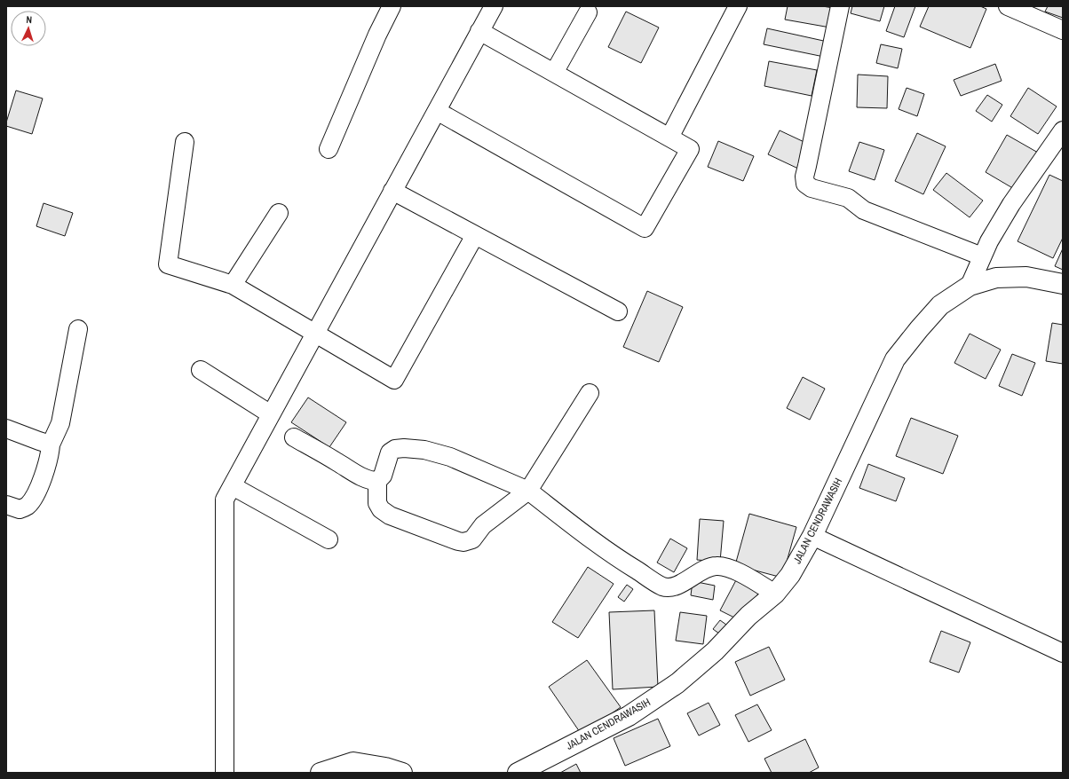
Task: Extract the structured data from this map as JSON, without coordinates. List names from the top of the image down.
{
  "streets": {
    "street": ["JALAN CENDRAWASIH"]
  },
  "north": "top"
}
